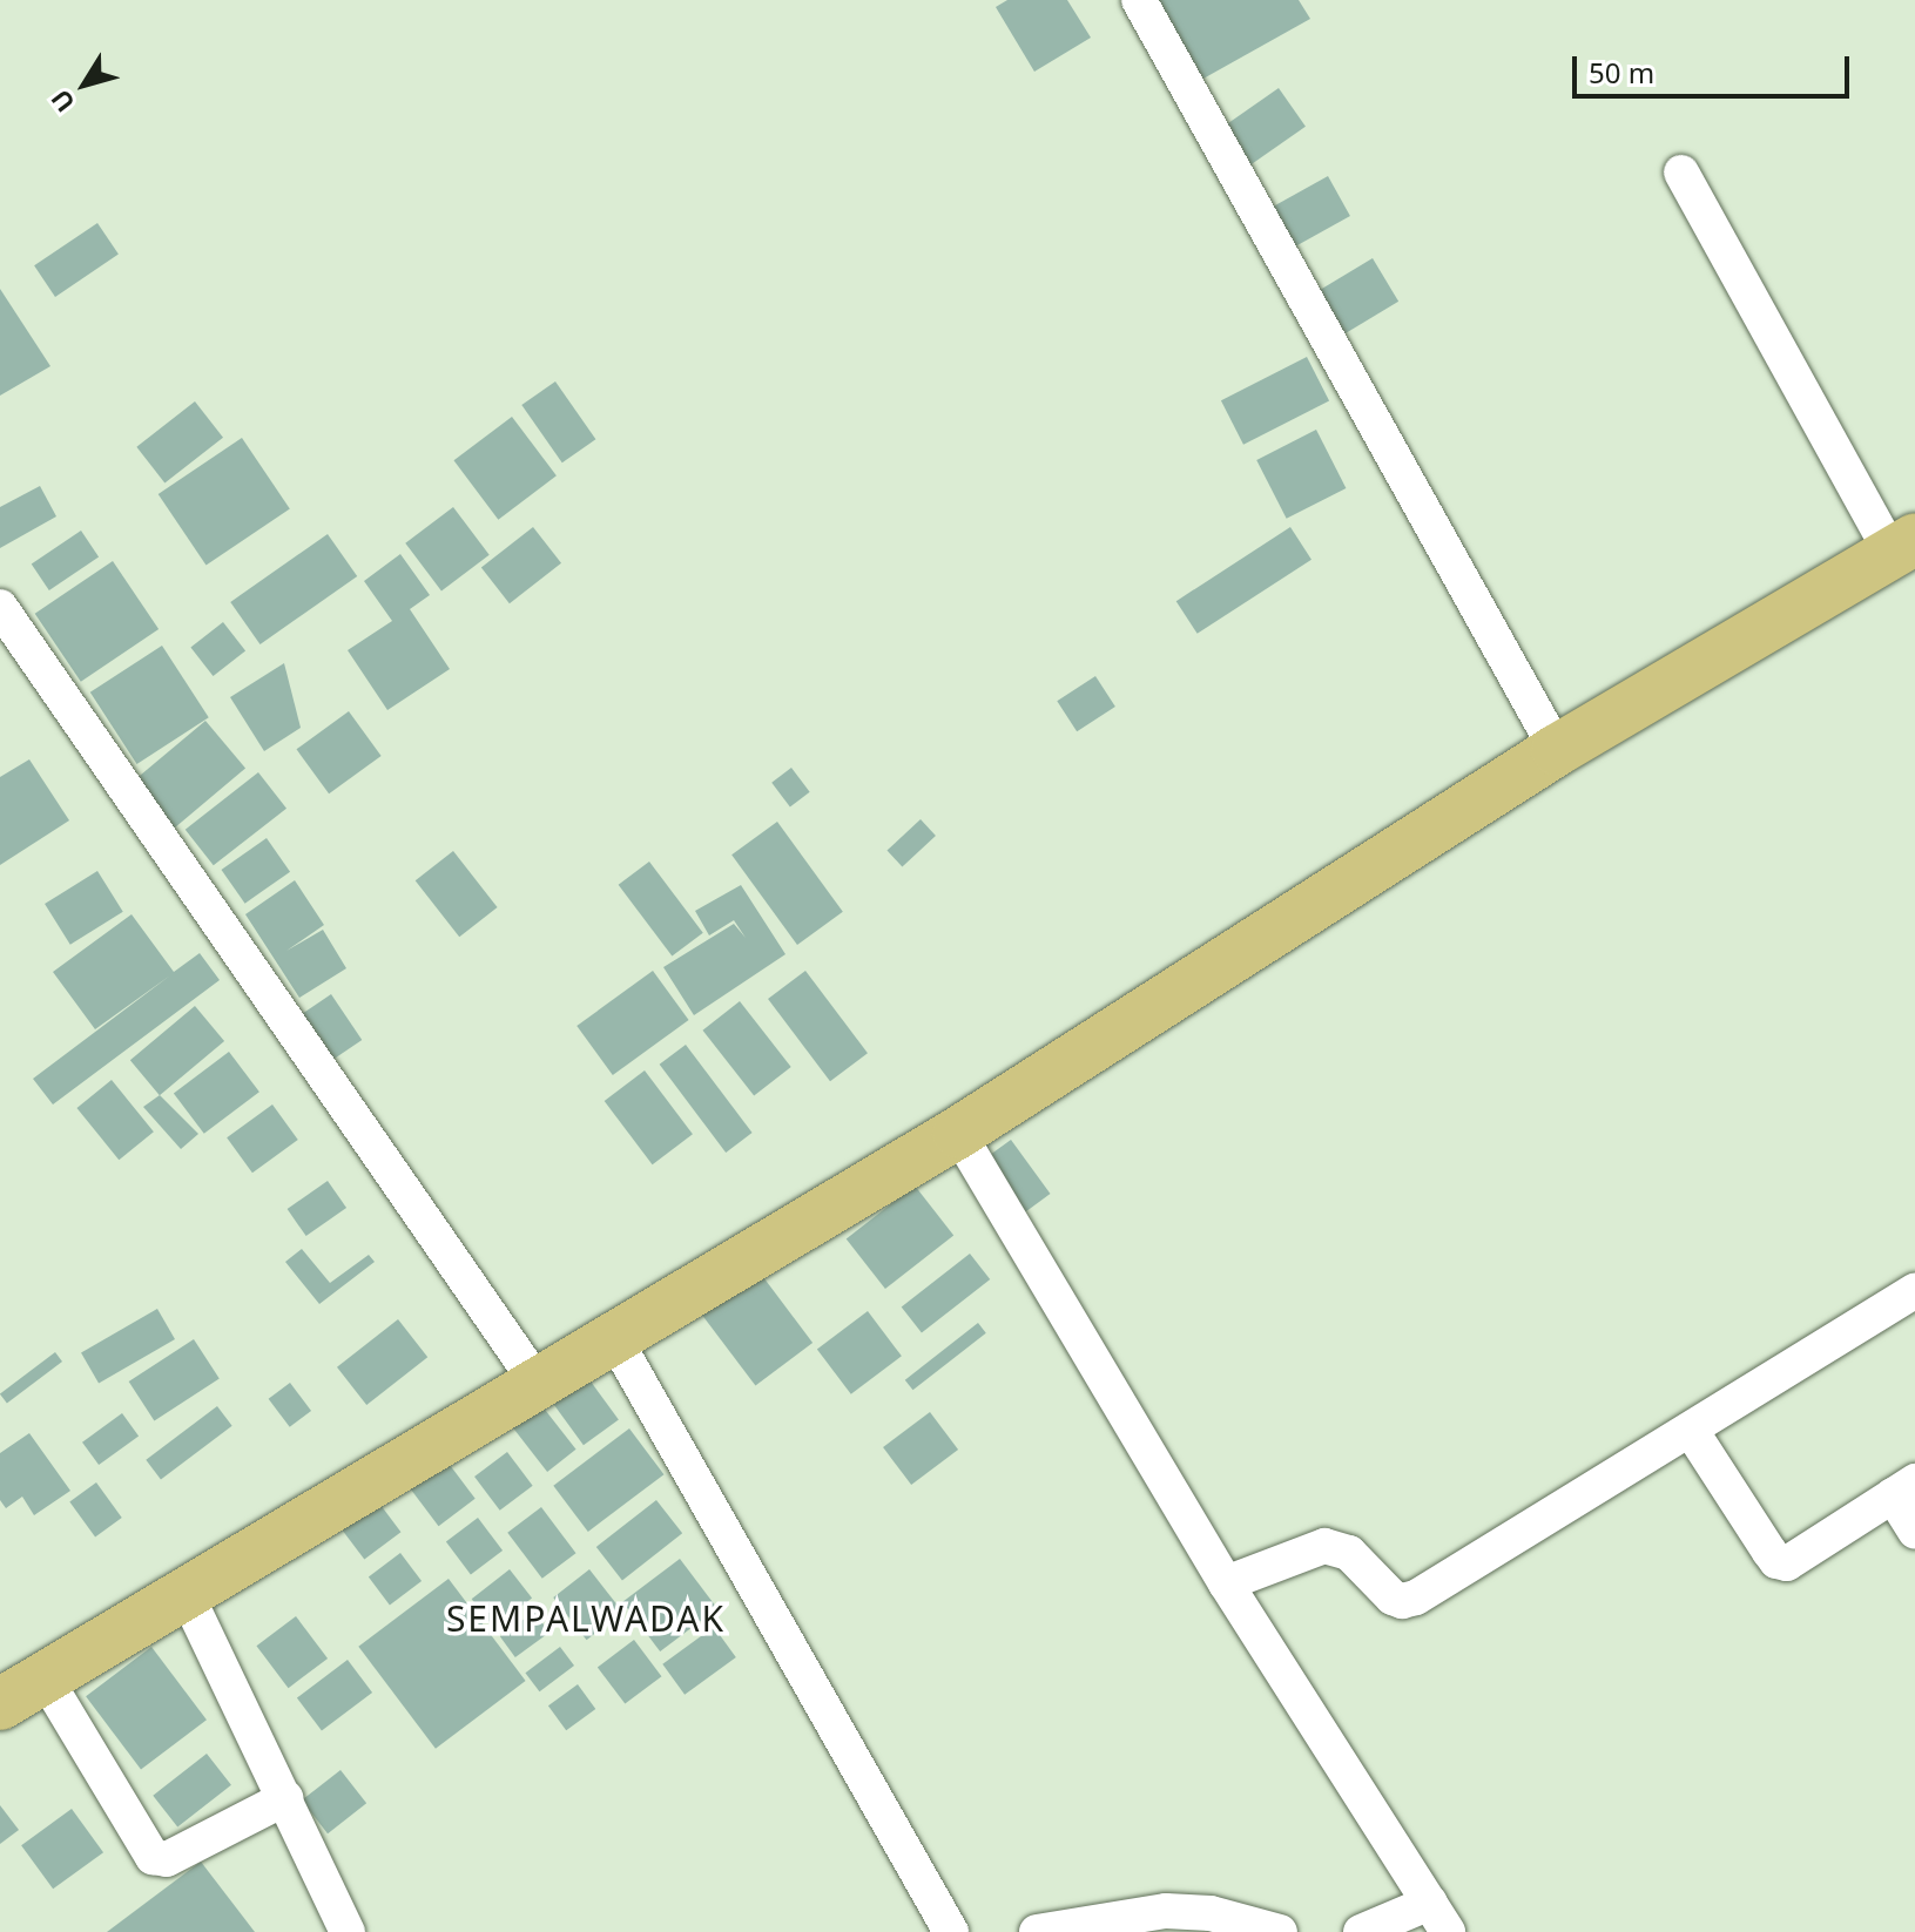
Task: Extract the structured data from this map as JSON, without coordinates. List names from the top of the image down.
{
  "districts": ["SEMPALWADAK"],
  "scale_bar": "50 m",
  "north": "bottom left"
}
